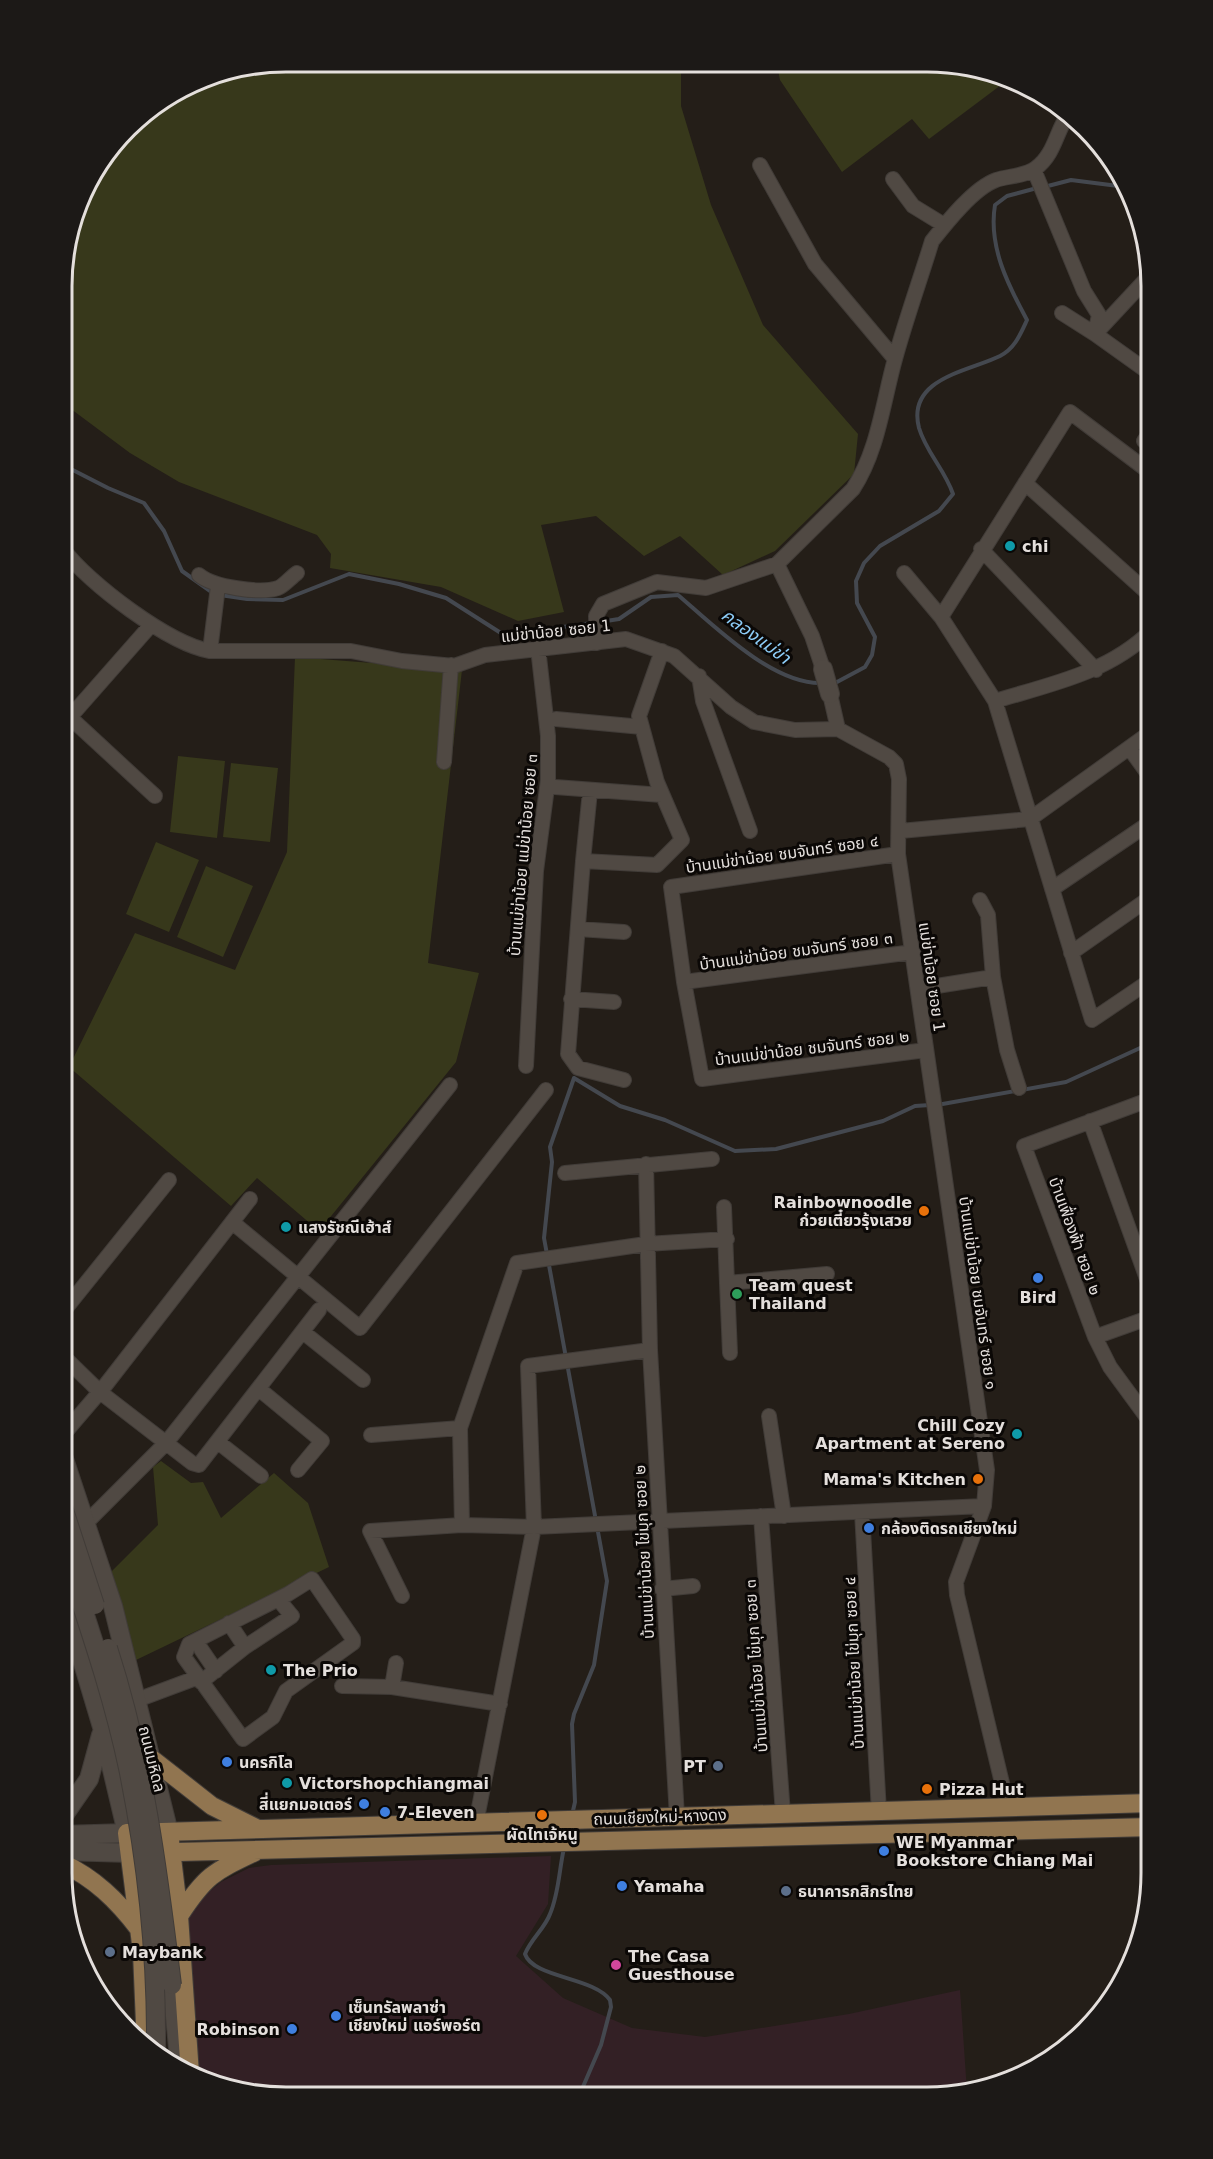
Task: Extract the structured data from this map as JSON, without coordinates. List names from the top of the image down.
{
  "streets": {
    "main road": ["ถนนมหิดล", "ถนนเชียงใหม่-หางดง"],
    "street": [
      "แม่ข่าน้อย ซอย 1",
      "บ้านแม่ข่าน้อย ชมจันทร์ ซอย ๔",
      "บ้านแม่ข่าน้อย แม่ข่าน้อย ซอย ๓",
      "บ้านแม่ข่าน้อย ชมจันทร์ ซอย ๓",
      "บ้านแม่ข่าน้อย ชมจันทร์ ซอย ๒",
      "บ้านเฟื่องฟ้า ซอย ๒",
      "บ้านแม่ข่าน้อย ชมจันทร์ ซอย ๑",
      "บ้านแม่ข่าน้อย ไข่มุก ซอย ๒",
      "บ้านแม่ข่าน้อย ไข่มุก ซอย ๔",
      "บ้านแม่ข่าน้อย ไข่มุก ซอย ๓"
    ]
  },
  "crossings": [
    ["แม่ข่าน้อย ซอย 1", "บ้านแม่ข่าน้อย ชมจันทร์ ซอย ๔"],
    ["แม่ข่าน้อย ซอย 1", "บ้านแม่ข่าน้อย แม่ข่าน้อย ซอย ๓"],
    ["แม่ข่าน้อย ซอย 1", "บ้านแม่ข่าน้อย ชมจันทร์ ซอย ๓"],
    ["แม่ข่าน้อย ซอย 1", "บ้านแม่ข่าน้อย ชมจันทร์ ซอย ๒"],
    ["แม่ข่าน้อย ซอย 1", "บ้านแม่ข่าน้อย ชมจันทร์ ซอย ๑"],
    ["บ้านแม่ข่าน้อย ชมจันทร์ ซอย ๔", "บ้านแม่ข่าน้อย ชมจันทร์ ซอย ๓"],
    ["บ้านแม่ข่าน้อย ชมจันทร์ ซอย ๔", "บ้านแม่ข่าน้อย ชมจันทร์ ซอย ๒"],
    ["บ้านแม่ข่าน้อย ชมจันทร์ ซอย ๓", "บ้านแม่ข่าน้อย ชมจันทร์ ซอย ๒"],
    ["บ้านแม่ข่าน้อย ชมจันทร์ ซอย ๑", "ถนนเชียงใหม่-หางดง"],
    ["บ้านแม่ข่าน้อย ไข่มุก ซอย ๒", "ถนนเชียงใหม่-หางดง"],
    ["บ้านแม่ข่าน้อย ไข่มุก ซอย ๔", "ถนนเชียงใหม่-หางดง"],
    ["บ้านแม่ข่าน้อย ไข่มุก ซอย ๓", "ถนนเชียงใหม่-หางดง"],
    ["ถนนมหิดล", "ถนนเชียงใหม่-หางดง"]
  ],
  "water": ["คลองแม่ข่า"],
  "places": [
    "chi",
    "Rainbownoodle ก๋วยเตี๋ยวรุ้งเสวย",
    "แสงรัชณีเฮ้าส์",
    "Bird",
    "Team quest Thailand",
    "Chill Cozy Apartment at Sereno",
    "Mama's Kitchen",
    "กล้องติดรถเชียงใหม่",
    "The Prio",
    "นครกิโล",
    "PT",
    "Victorshopchiangmai",
    "Pizza Hut",
    "สี่แยกมอเตอร์",
    "7-Eleven",
    "ผัดไทเจ้หนู",
    "WE Myanmar Bookstore Chiang Mai",
    "Yamaha",
    "ธนาคารกสิกรไทย",
    "Maybank",
    "The Casa Guesthouse",
    "เซ็นทรัลพลาซ่า เชียงใหม่ แอร์พอร์ต",
    "Robinson"
  ]
}
